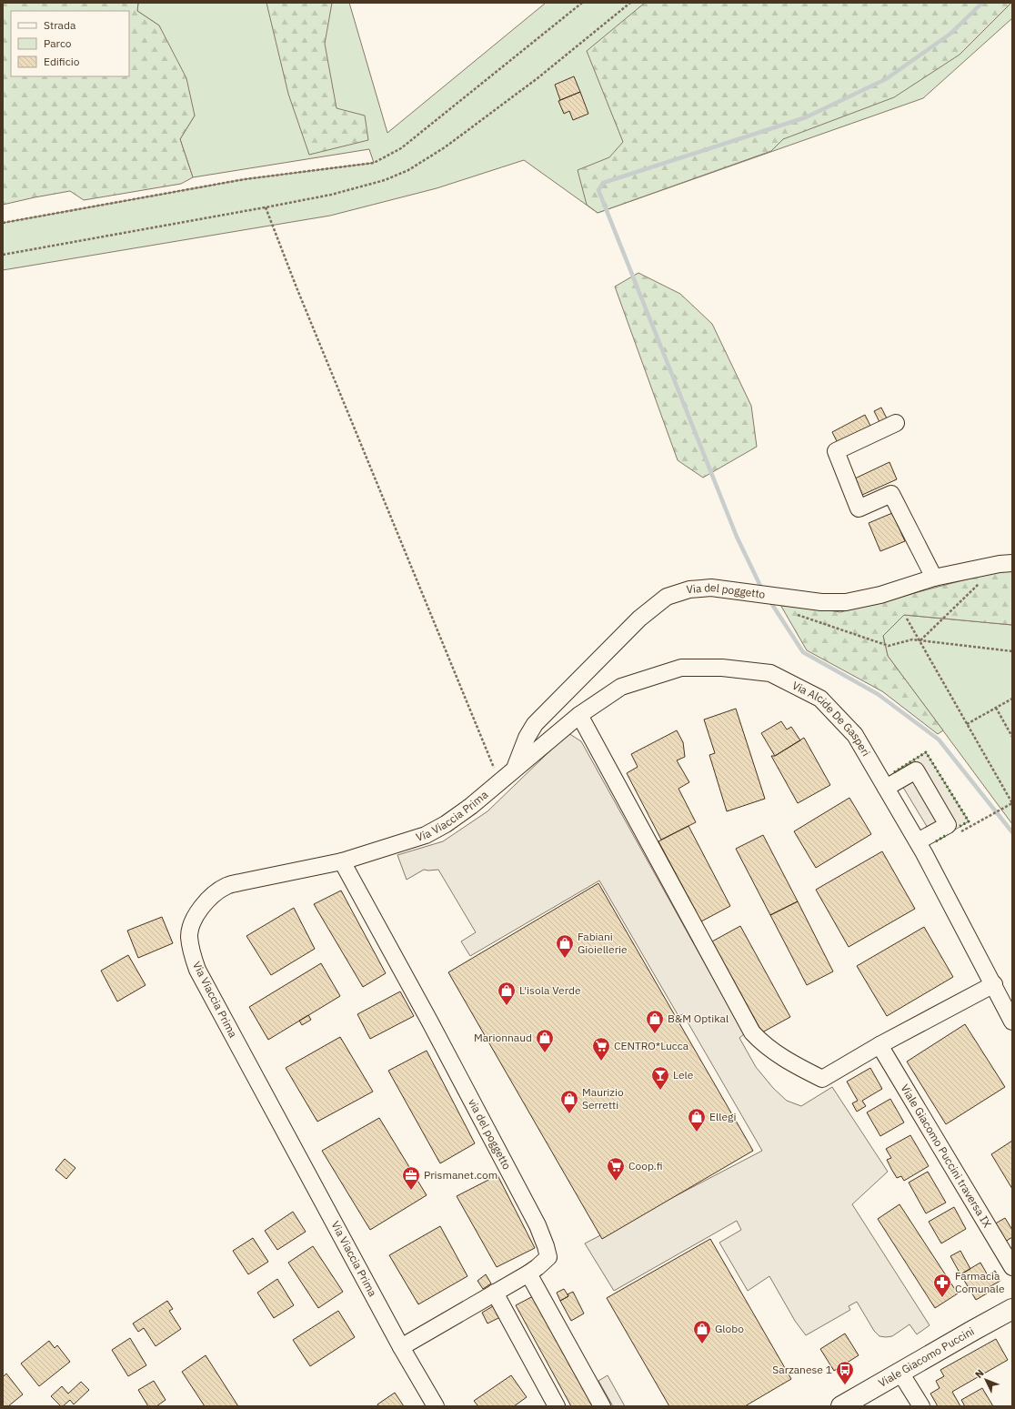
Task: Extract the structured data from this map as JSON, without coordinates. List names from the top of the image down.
{
  "streets": {
    "main road": ["Viale Giacomo Puccini"],
    "street": [
      "Via del poggetto",
      "Via Alcide De Gasperi",
      "Via Viaccia Prima",
      "via del poggetto",
      "Viale Giacomo Puccini traversa IX"
    ]
  },
  "crossings": [
    ["Via del poggetto", "Via Alcide De Gasperi"],
    ["Via del poggetto", "Via Viaccia Prima"],
    ["Via Alcide De Gasperi", "Via Viaccia Prima"],
    ["Via Viaccia Prima", "via del poggetto"]
  ],
  "places": {
    "shop": [
      "Fabiani Gioiellerie",
      "L'isola Verde",
      "B&M Optikal",
      "Marionnaud",
      "Maurizio Serretti",
      "Ellegi",
      "Globo"
    ],
    "supermarket": ["CENTRO*Lucca", "Coop.fi"],
    "bar": ["Lele"],
    "office": ["Prismanet.com"],
    "pharmacy": ["Farmacia Comunale"],
    "bus stop": ["Sarzanese 1"]
  },
  "legend": ["Strada", "Parco", "Edificio"],
  "north": "top left"
}
